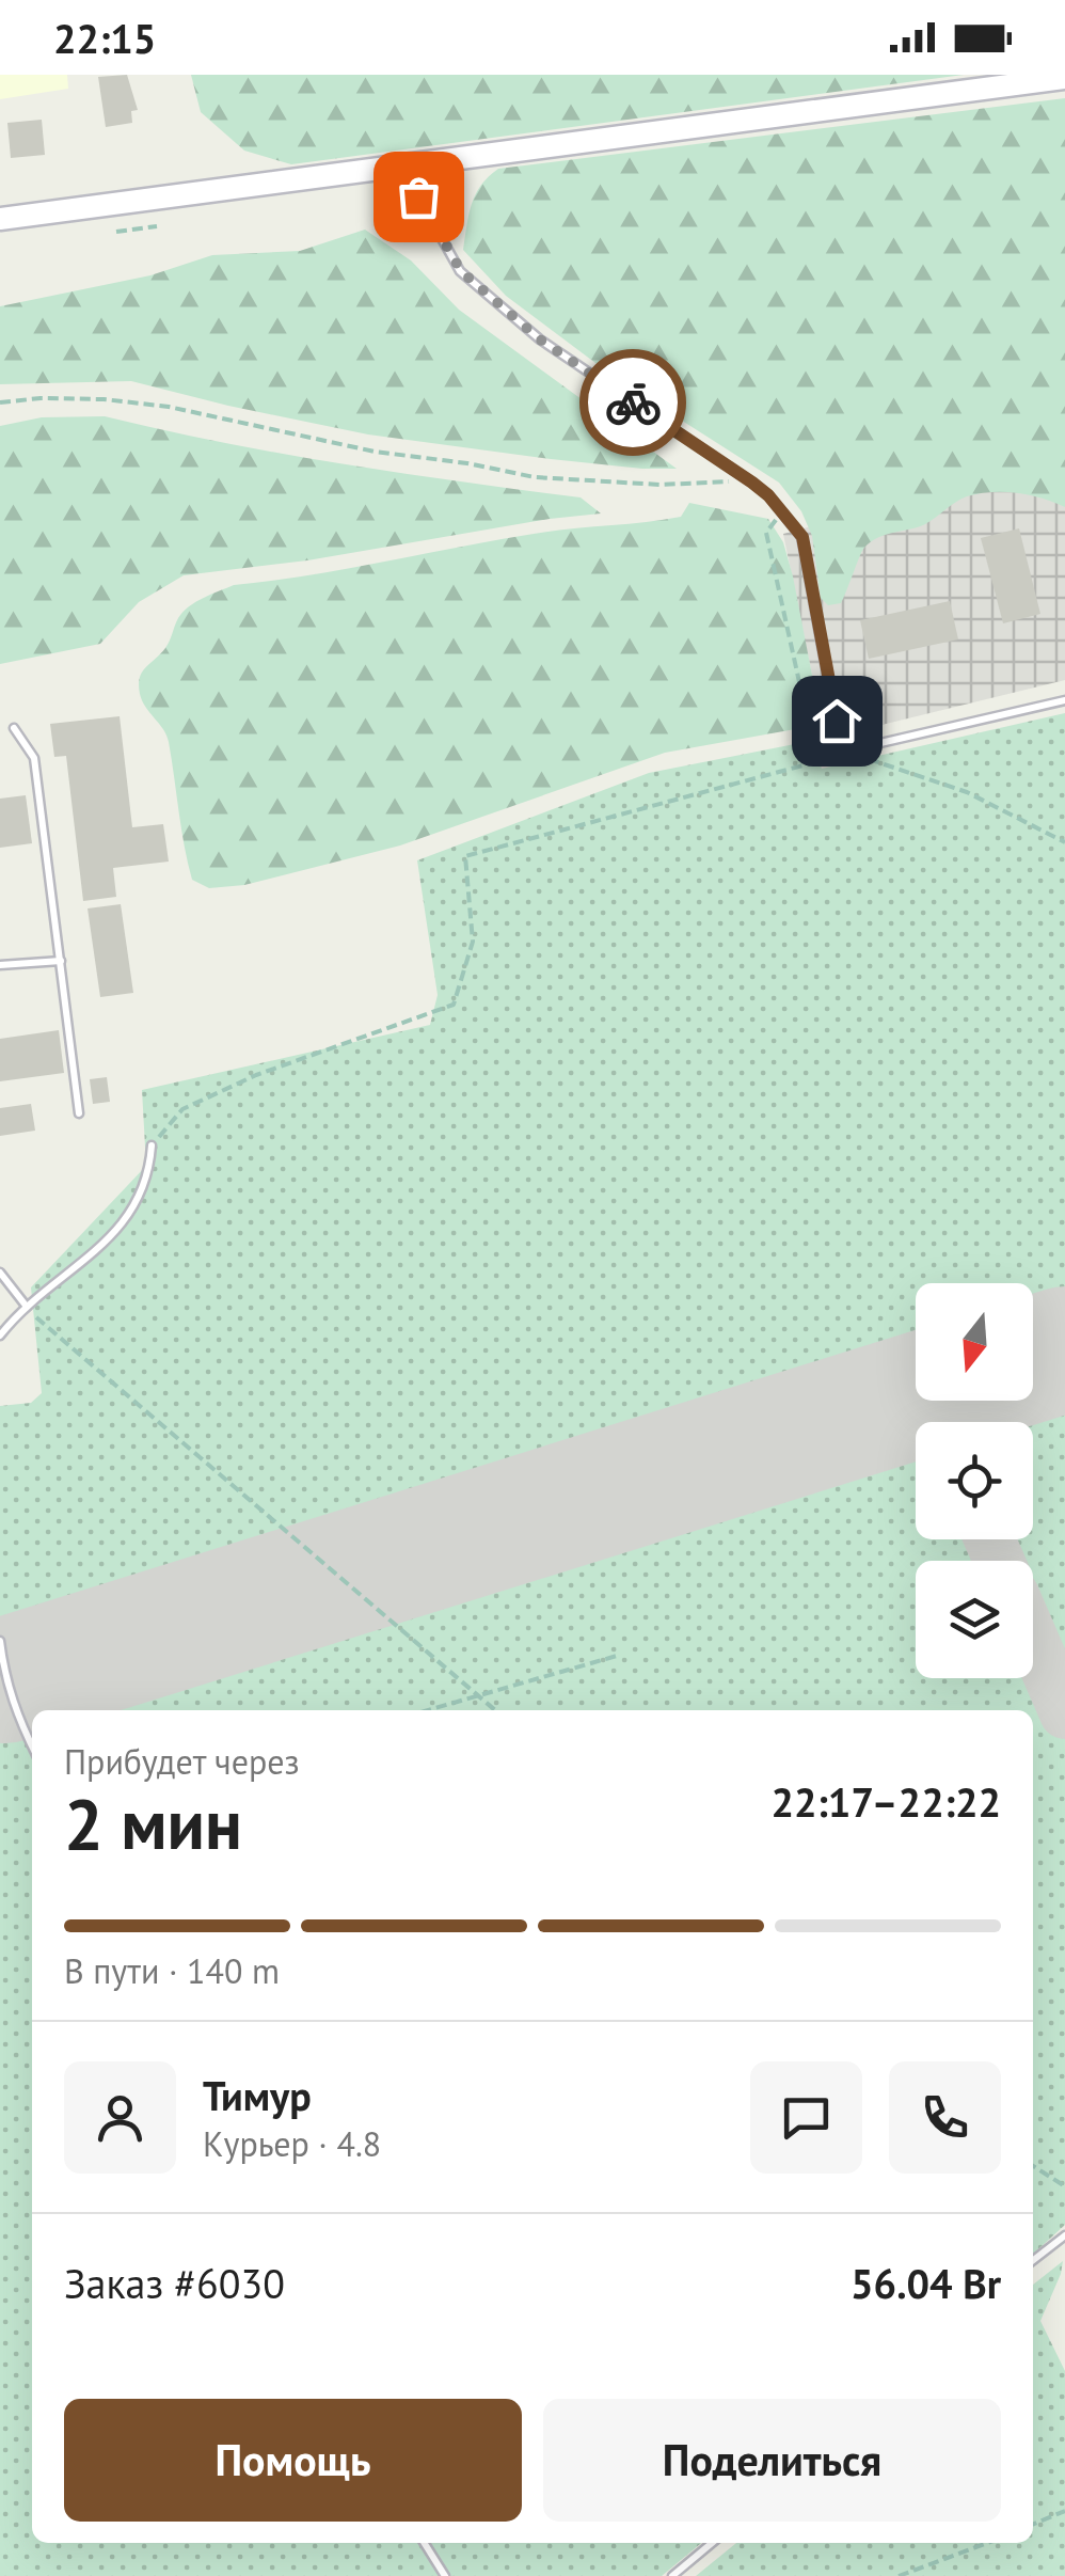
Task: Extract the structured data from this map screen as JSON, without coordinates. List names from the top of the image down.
{
  "north": "bottom",
  "page": {
    "status": "22:15",
    "heading": ["2 мин", "Прибудет через", "22:17–22:22"],
    "panel": [
      "Тимур",
      "Курьер · 4.8",
      "Заказ #6030",
      "56.04 Br"
    ],
    "bar": "В пути · 140 m",
    "buttons": ["Помощь", "Поделиться"]
  }
}
